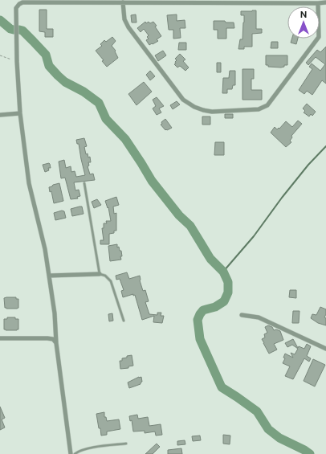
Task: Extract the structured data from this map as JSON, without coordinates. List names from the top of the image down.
{
  "north": "top"
}
